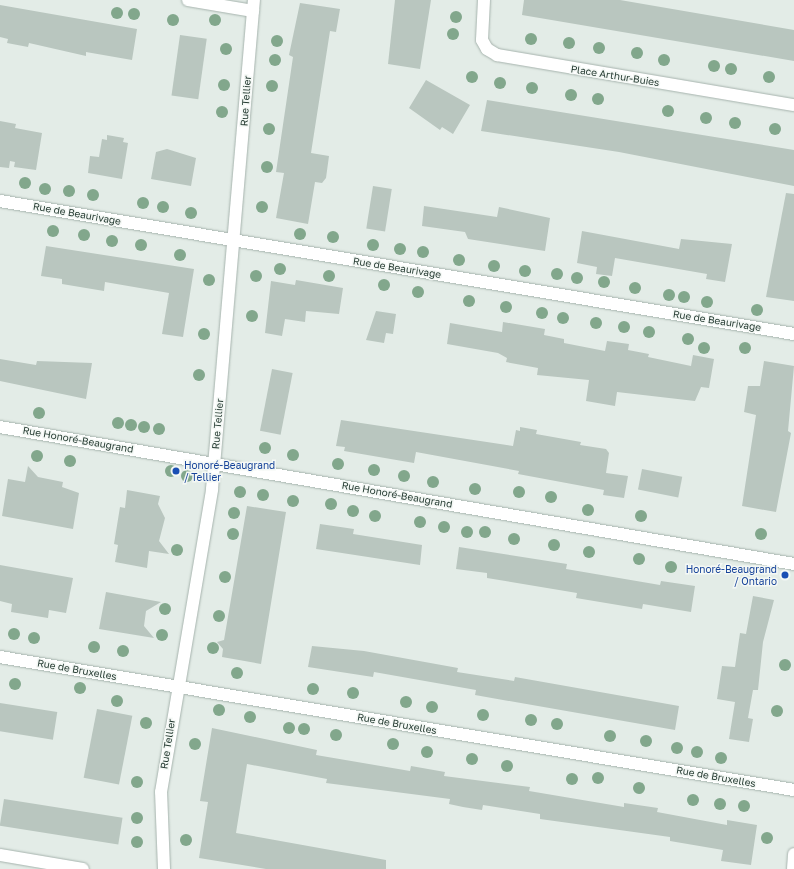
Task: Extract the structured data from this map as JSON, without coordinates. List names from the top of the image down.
{
  "streets": {
    "street": [
      "Place Arthur-Buies",
      "Rue Tellier",
      "Rue de Beaurivage",
      "Rue Honoré-Beaugrand",
      "Rue de Bruxelles"
    ]
  },
  "crossings": [
    ["Rue Tellier", "Rue de Beaurivage"],
    ["Rue Tellier", "Rue Honoré-Beaugrand"],
    ["Rue Tellier", "Rue de Bruxelles"]
  ],
  "places": ["Honoré-Beaugrand / Tellier", "Honoré-Beaugrand / Ontario"]
}
